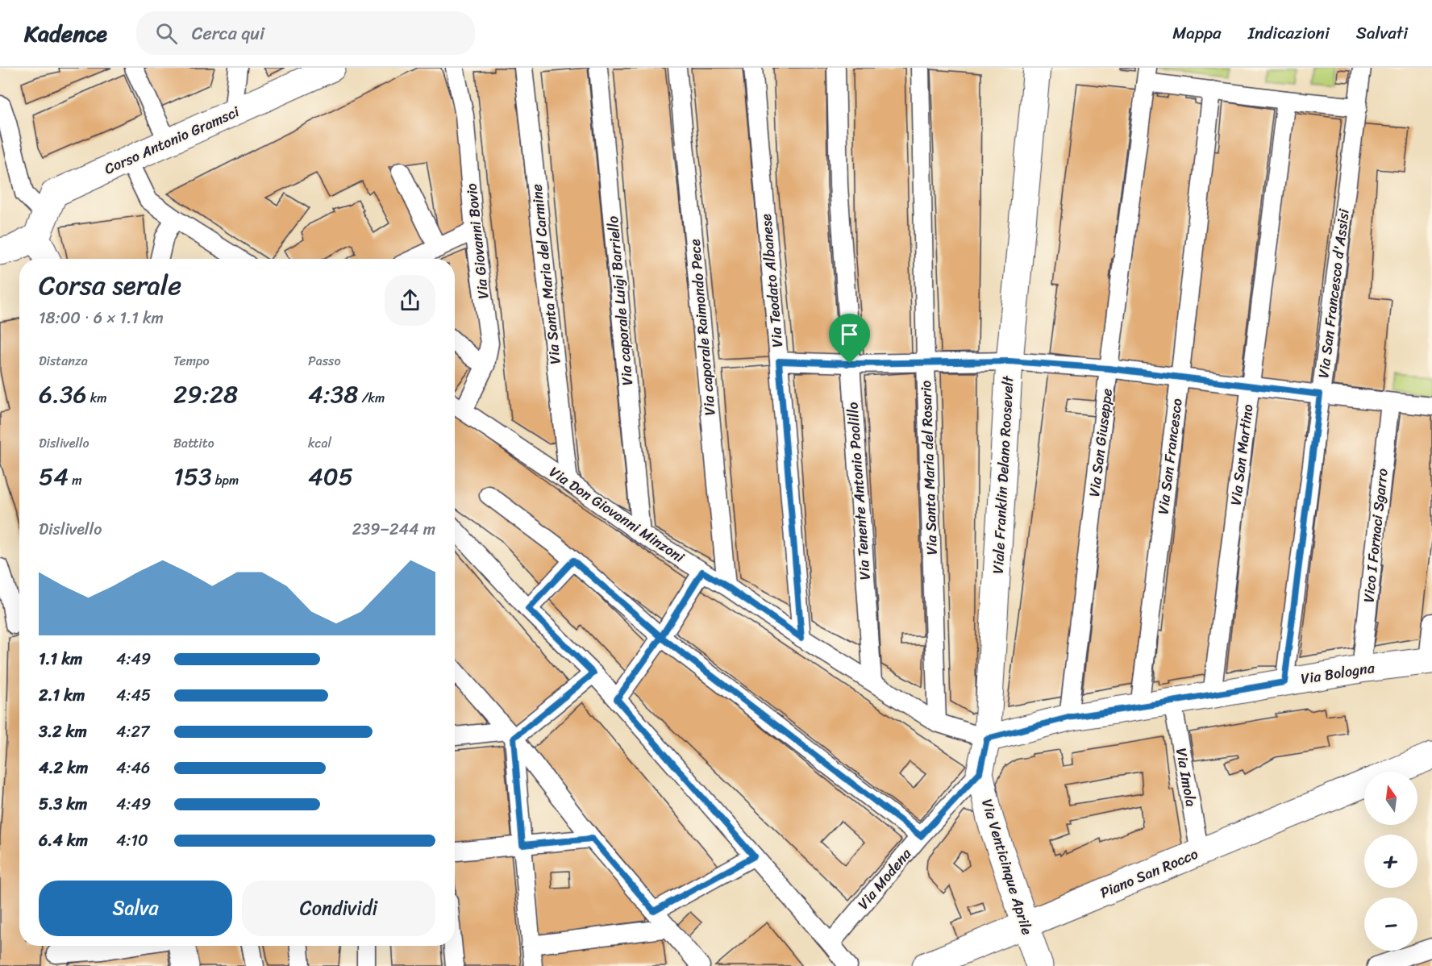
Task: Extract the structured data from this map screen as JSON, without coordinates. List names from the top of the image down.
{
  "streets": {
    "street": [
      "Corso Antonio Gramsci",
      "Via Giovanni Bovio",
      "Via Santa Maria del Carmine",
      "Via Teodato Albanese",
      "Via San Francesco d'Assisi",
      "Via caporale Luigi Barriello",
      "Via caporale Raimondo Pece",
      "Via San Giuseppe",
      "Via San Martino",
      "Via San Francesco",
      "Via Santa Maria del Rosario",
      "Viale Franklin Delano Roosevelt",
      "Via Tenente Antonio Paolillo",
      "Via Don Giovanni Minzoni",
      "Vico I Fornaci Sgarro",
      "Via Bologna",
      "Via Imola",
      "Via Venticinque Aprile",
      "Piano San Rocco",
      "Via Modena"
    ]
  },
  "crossings": [
    ["Via Santa Maria del Carmine", "Via Don Giovanni Minzoni"],
    ["Via Teodato Albanese", "Via Don Giovanni Minzoni"],
    ["Via San Francesco d'Assisi", "Via Bologna"],
    ["Via caporale Luigi Barriello", "Via Don Giovanni Minzoni"],
    ["Via caporale Raimondo Pece", "Via Don Giovanni Minzoni"],
    ["Via San Giuseppe", "Via Bologna"],
    ["Via San Martino", "Via Bologna"],
    ["Via San Francesco", "Via Bologna"],
    ["Via Santa Maria del Rosario", "Via Don Giovanni Minzoni"],
    ["Viale Franklin Delano Roosevelt", "Via Don Giovanni Minzoni"],
    ["Viale Franklin Delano Roosevelt", "Via Bologna"],
    ["Viale Franklin Delano Roosevelt", "Via Venticinque Aprile"],
    ["Via Tenente Antonio Paolillo", "Via Don Giovanni Minzoni"],
    ["Via Don Giovanni Minzoni", "Via Bologna"],
    ["Via Don Giovanni Minzoni", "Via Venticinque Aprile"],
    ["Vico I Fornaci Sgarro", "Via Bologna"],
    ["Via Bologna", "Via Imola"],
    ["Via Bologna", "Via Venticinque Aprile"],
    ["Via Imola", "Piano San Rocco"],
    ["Via Venticinque Aprile", "Piano San Rocco"],
    ["Via Venticinque Aprile", "Via Modena"]
  ],
  "north": "top",
  "page": {
    "header": "Kadence",
    "search": "Cerca qui",
    "nav": ["Mappa", "Indicazioni", "Salvati"],
    "heading": ["Corsa serale", "18:00 · 6 × 1.1 km"],
    "stats": [
      ["Distanza", "6.36 km"],
      ["Tempo", "29:28"],
      ["Passo", "4:38 /km"],
      ["Dislivello", "54 m"],
      ["Battito", "153 bpm"],
      ["kcal", "405"]
    ],
    "chart": ["Dislivello", "239–244 m"],
    "list": [
      {
        "name": "1.1 km",
        "note": "4:49"
      },
      {
        "name": "2.1 km",
        "note": "4:45"
      },
      {
        "name": "3.2 km",
        "note": "4:27"
      },
      {
        "name": "4.2 km",
        "note": "4:46"
      },
      {
        "name": "5.3 km",
        "note": "4:49"
      },
      {
        "name": "6.4 km",
        "note": "4:10"
      }
    ],
    "map_buttons": ["+", "−"],
    "buttons": ["Salva", "Condividi"]
  }
}
